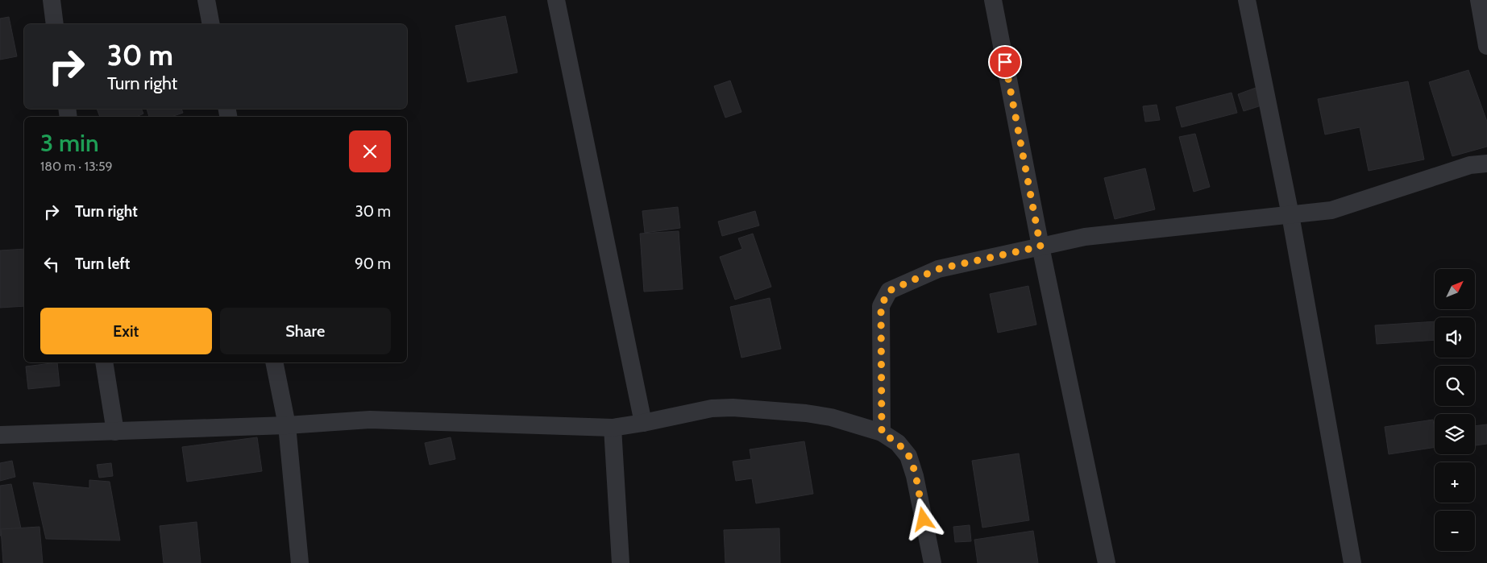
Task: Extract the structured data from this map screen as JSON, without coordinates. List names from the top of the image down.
{
  "north": "top right",
  "page": {
    "turn": ["30 m", "Turn right"],
    "heading": ["3 min", "180 m · 13:59"],
    "list": [
      {
        "name": "Turn right",
        "value": "30 m"
      },
      {
        "name": "Turn left",
        "value": "90 m"
      }
    ],
    "map_buttons": ["+", "−"],
    "buttons": ["Exit", "Share"]
  }
}
